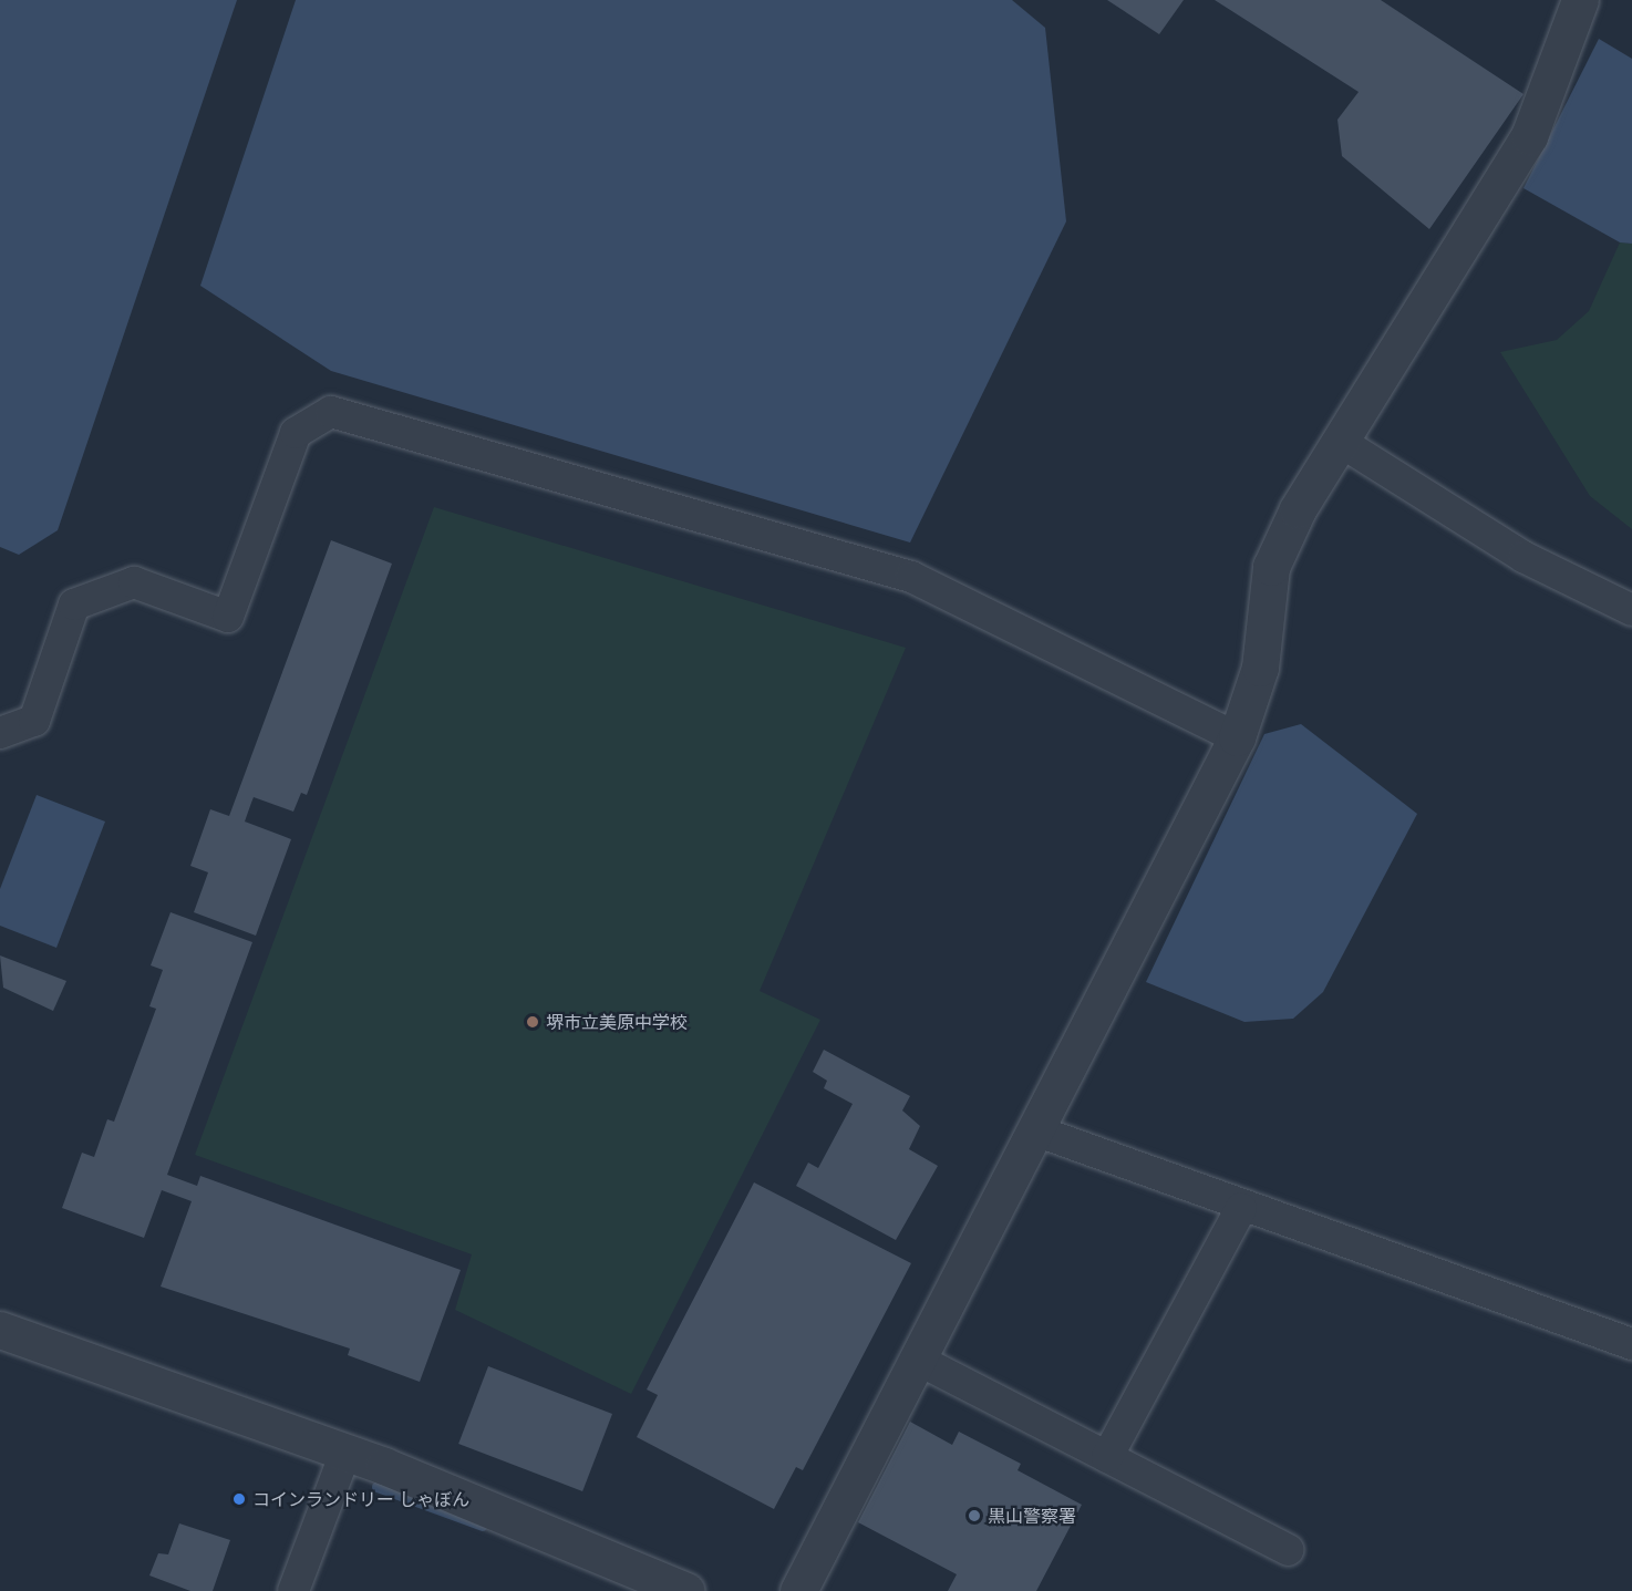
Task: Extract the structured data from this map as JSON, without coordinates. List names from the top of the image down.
{
  "places": ["堺市立美原中学校", "コインランドリー しゃぼん", "黒山警察署"]
}
